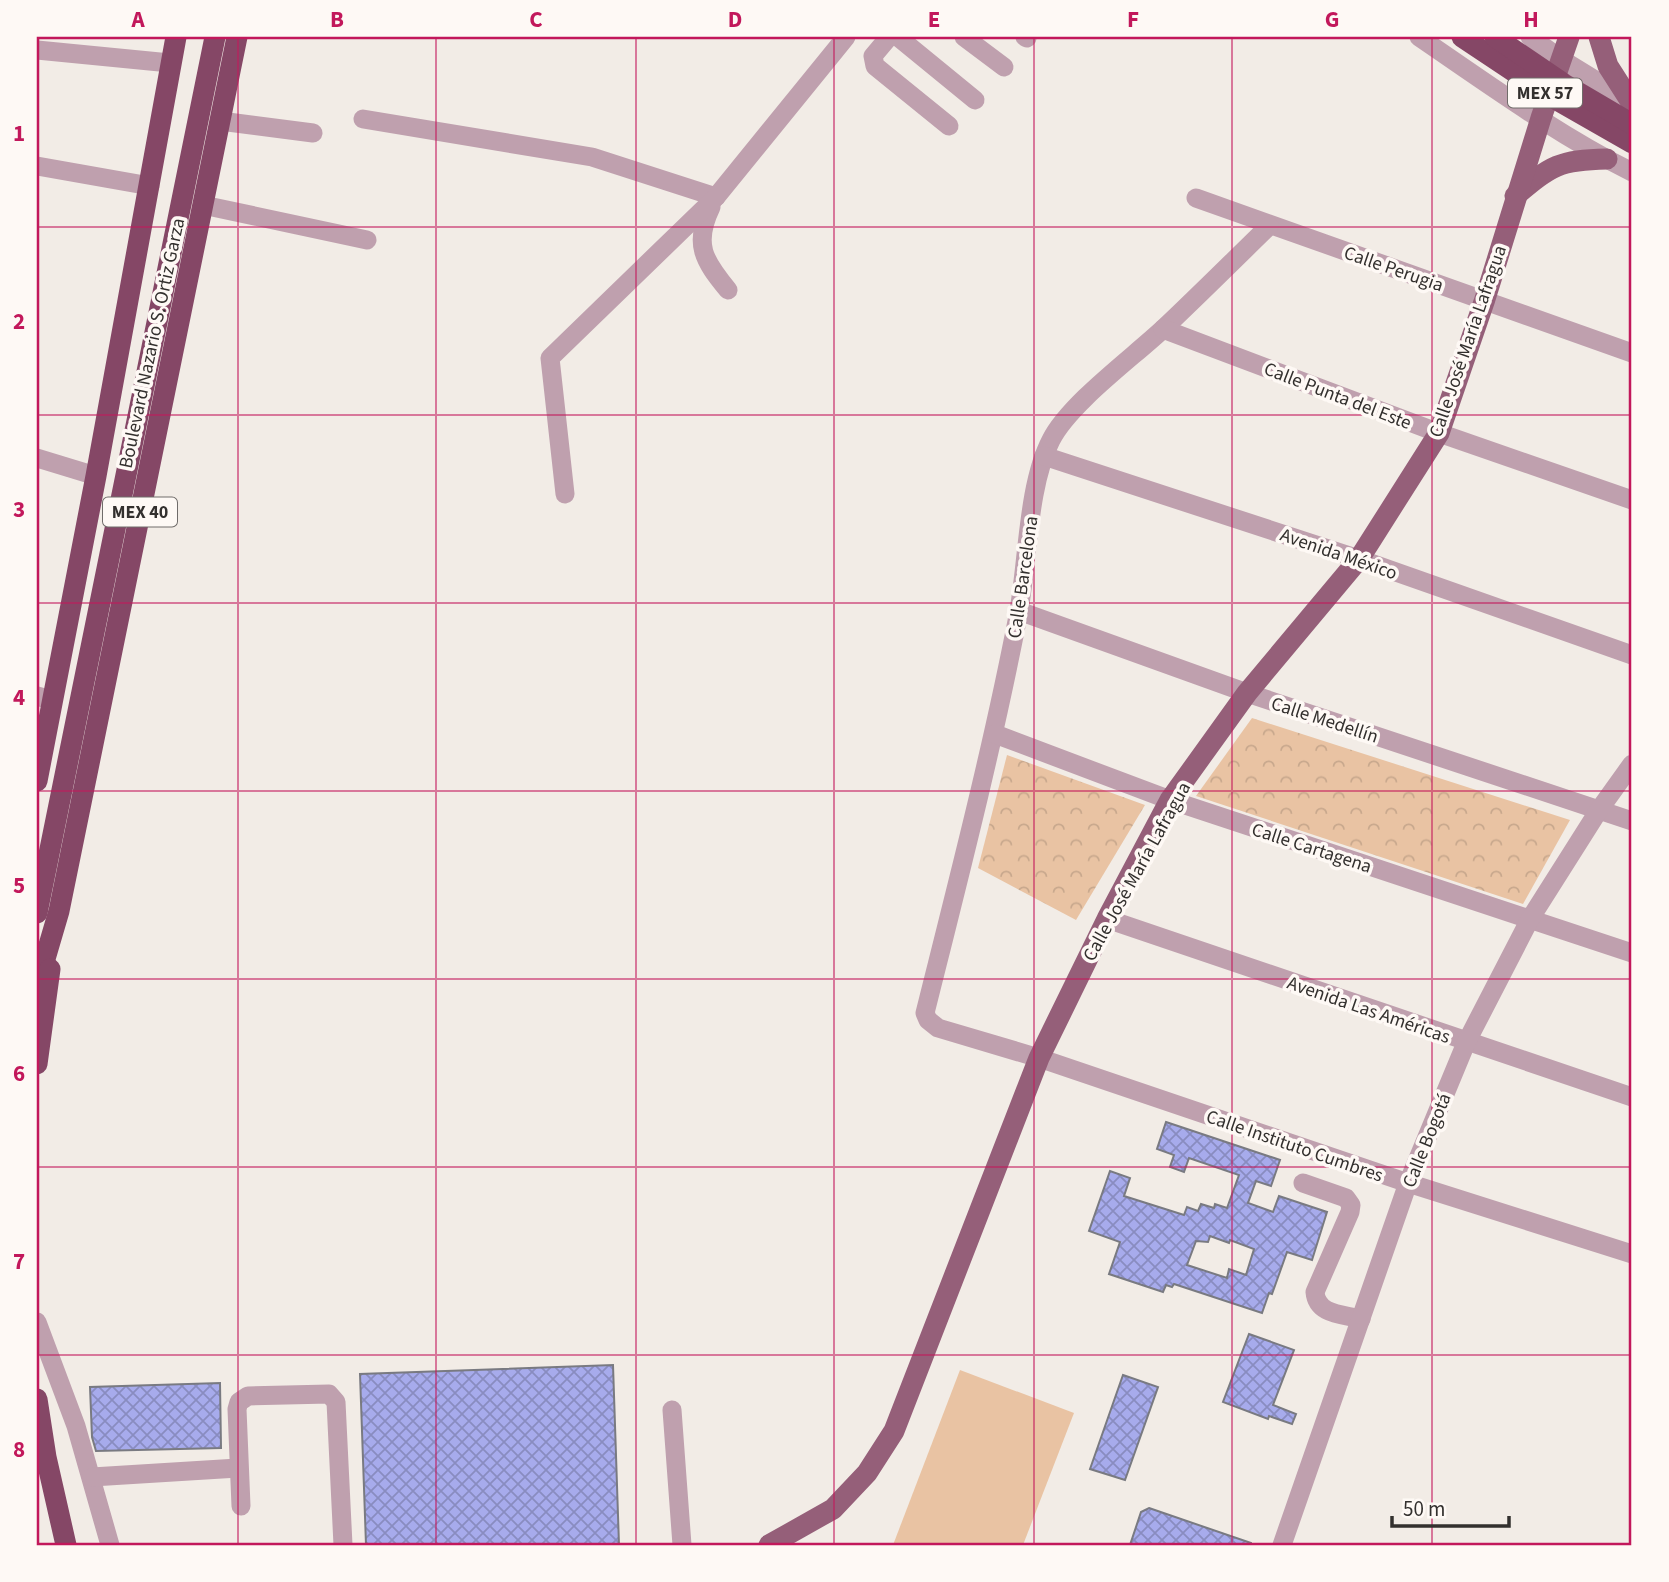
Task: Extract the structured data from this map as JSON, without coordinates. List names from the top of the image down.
{
  "streets": {
    "highway": ["MEX 57", "Boulevard Nazario S. Ortiz Garza", "MEX 40"],
    "main road": ["Calle José María Lafragua"],
    "street": [
      "Calle Perugia",
      "Calle Punta del Este",
      "Avenida México",
      "Calle Barcelona",
      "Calle Medellín",
      "Calle Cartagena",
      "Avenida Las Américas",
      "Calle Bogotá",
      "Calle Instituto Cumbres"
    ]
  },
  "crossings": [
    ["Calle Perugia", "Calle José María Lafragua"],
    ["Calle Perugia", "Calle Barcelona"],
    ["Calle José María Lafragua", "Calle Punta del Este"],
    ["Calle José María Lafragua", "Avenida México"],
    ["Calle José María Lafragua", "Calle Medellín"],
    ["Calle José María Lafragua", "Calle Cartagena"],
    ["Calle José María Lafragua", "Avenida Las Américas"],
    ["Calle José María Lafragua", "Calle Instituto Cumbres"],
    ["Calle Punta del Este", "Calle Barcelona"],
    ["Avenida México", "Calle Barcelona"],
    ["Calle Barcelona", "Calle Medellín"],
    ["Calle Barcelona", "Calle Cartagena"],
    ["Calle Barcelona", "Calle Instituto Cumbres"],
    ["Calle Medellín", "Calle Bogotá"],
    ["Calle Cartagena", "Calle Bogotá"],
    ["Avenida Las Américas", "Calle Bogotá"],
    ["Calle Bogotá", "Calle Instituto Cumbres"]
  ],
  "scale_bar": "50 m",
  "grid": {
    "columns": [
      "A",
      "B",
      "C",
      "D",
      "E",
      "F",
      "G",
      "H"
    ],
    "rows": [
      "1",
      "2",
      "3",
      "4",
      "5",
      "6",
      "7",
      "8"
    ]
  }
}
